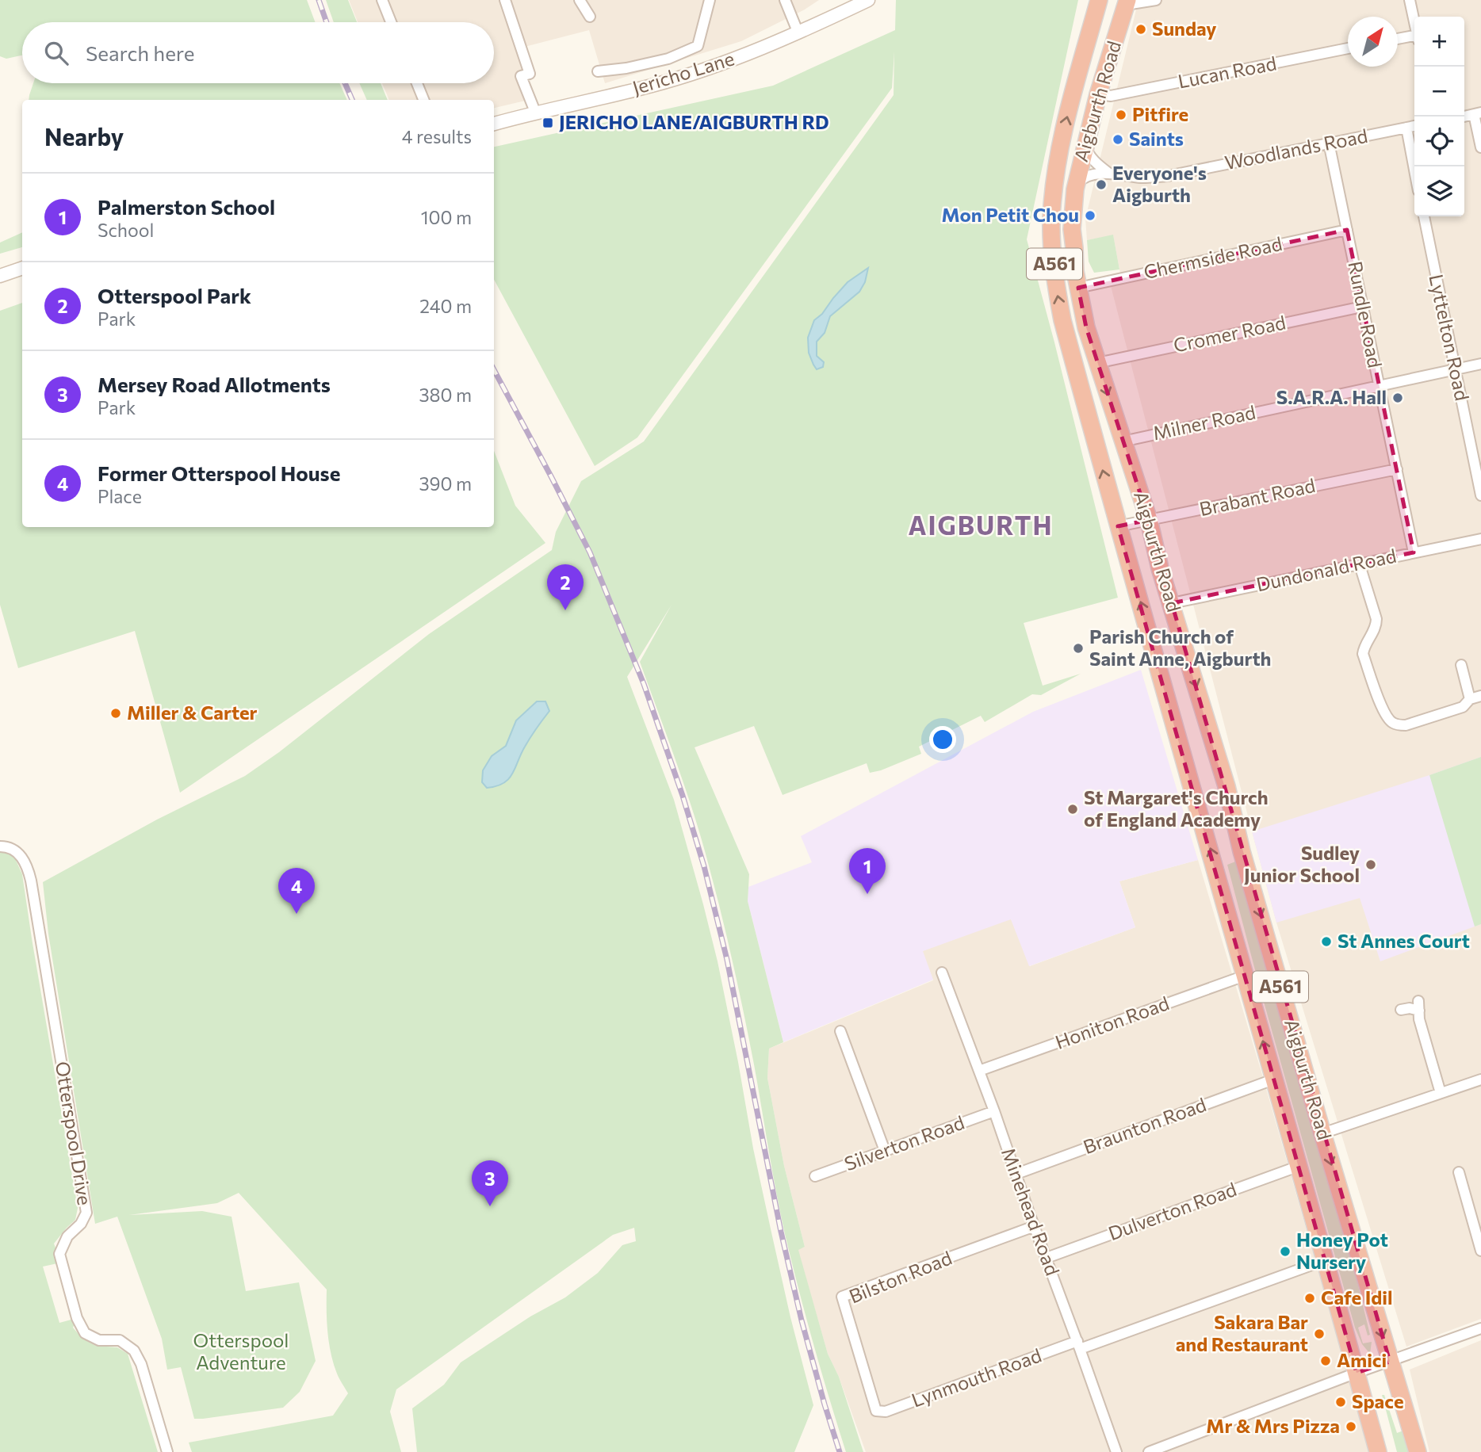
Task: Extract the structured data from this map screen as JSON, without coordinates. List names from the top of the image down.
{
  "streets": {
    "highway": ["Aigburth Road", "A561"],
    "street": [
      "Lucan Road",
      "Jericho Lane",
      "Woodlands Road",
      "Chermside Road",
      "Rundle Road",
      "Cromer Road",
      "Lyttelton Road",
      "Milner Road",
      "Brabant Road",
      "Dundonald Road",
      "Honiton Road",
      "Braunton Road",
      "Otterspool Drive",
      "Silverton Road",
      "Minehead Road",
      "Dulverton Road",
      "Bilston Road",
      "Lynmouth Road"
    ]
  },
  "crossings": [
    ["Lucan Road", "Aigburth Road"],
    ["Aigburth Road", "Woodlands Road"],
    ["Aigburth Road", "Chermside Road"],
    ["Aigburth Road", "Cromer Road"],
    ["Aigburth Road", "Milner Road"],
    ["Aigburth Road", "Brabant Road"],
    ["Aigburth Road", "Dundonald Road"],
    ["Aigburth Road", "Honiton Road"],
    ["Aigburth Road", "Braunton Road"],
    ["Aigburth Road", "Dulverton Road"],
    ["Aigburth Road", "Lynmouth Road"],
    ["Woodlands Road", "Rundle Road"],
    ["Chermside Road", "Rundle Road"],
    ["Rundle Road", "Cromer Road"],
    ["Rundle Road", "Milner Road"],
    ["Rundle Road", "Brabant Road"],
    ["Rundle Road", "Dundonald Road"],
    ["Lyttelton Road", "Milner Road"],
    ["Honiton Road", "Minehead Road"],
    ["Braunton Road", "Minehead Road"],
    ["Silverton Road", "Minehead Road"],
    ["Minehead Road", "Dulverton Road"],
    ["Minehead Road", "Bilston Road"],
    ["Minehead Road", "Lynmouth Road"],
    ["Bilston Road", "Lynmouth Road"]
  ],
  "districts": ["AIGBURTH"],
  "parks": ["Otterspool Adventure"],
  "places": {
    "other": [
      "Sunday",
      "Pitfire",
      "Saints",
      "Everyone's Aigburth",
      "Mon Petit Chou",
      "S.A.R.A. Hall",
      "Parish Church of Saint Anne, Aigburth",
      "Miller & Carter",
      "St Margaret's Church of England Academy",
      "Sudley Junior School",
      "St Annes Court",
      "Honey Pot Nursery",
      "Cafe Idil",
      "Sakara Bar and Restaurant",
      "Amici",
      "Space",
      "Mr & Mrs Pizza"
    ],
    "transit": ["JERICHO LANE/AIGBURTH RD"]
  },
  "north": "top right",
  "page": {
    "map_buttons": ["+", "−"],
    "search": "Search here",
    "heading": ["Nearby", "4 results"],
    "list": [
      {
        "mark": "1",
        "name": "Palmerston School",
        "note": "School",
        "value": "100 m"
      },
      {
        "mark": "2",
        "name": "Otterspool Park",
        "note": "Park",
        "value": "240 m"
      },
      {
        "mark": "3",
        "name": "Mersey Road Allotments",
        "note": "Park",
        "value": "380 m"
      },
      {
        "mark": "4",
        "name": "Former Otterspool House",
        "note": "Place",
        "value": "390 m"
      }
    ],
    "pins": [
      "2",
      "1",
      "4",
      "3"
    ]
  }
}
